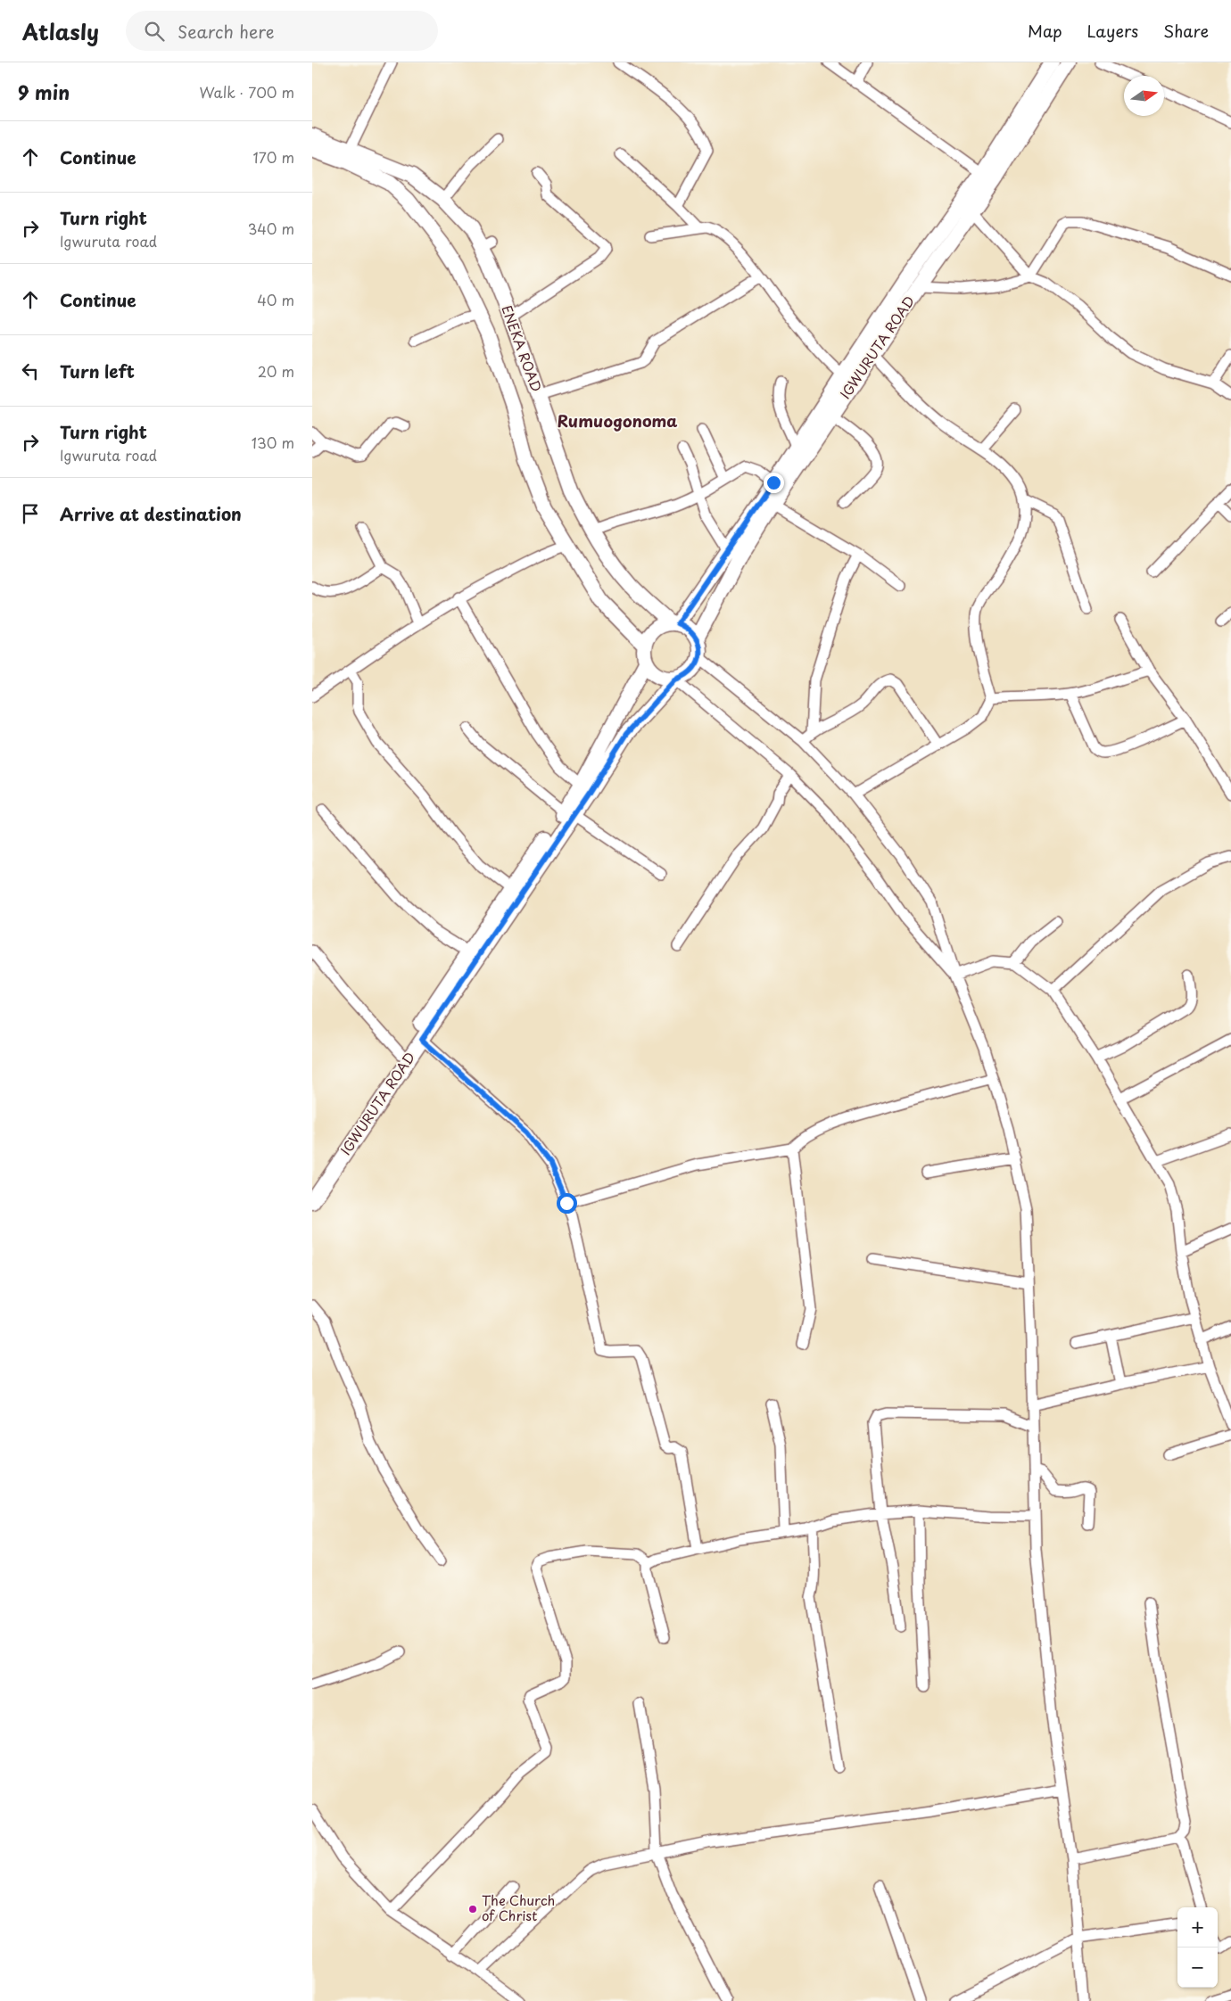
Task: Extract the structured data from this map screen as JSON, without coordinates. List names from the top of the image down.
{
  "streets": {
    "main road": ["IGWURUTA ROAD", "ENEKA ROAD"]
  },
  "crossings": [
    ["IGWURUTA ROAD", "ENEKA ROAD"]
  ],
  "districts": ["Rumuogonoma"],
  "places": ["The Church of Christ"],
  "north": "right",
  "page": {
    "header": "Atlasly",
    "search": "Search here",
    "nav": ["Map", "Layers", "Share"],
    "heading": ["9 min", "Walk · 700 m"],
    "list": [
      ["Continue", "170 m"],
      ["Turn right", "Igwuruta road", "340 m"],
      ["Continue", "40 m"],
      ["Turn left", "20 m"],
      ["Turn right", "Igwuruta road", "130 m"],
      "Arrive at destination"
    ],
    "map_buttons": ["+", "−"]
  }
}
